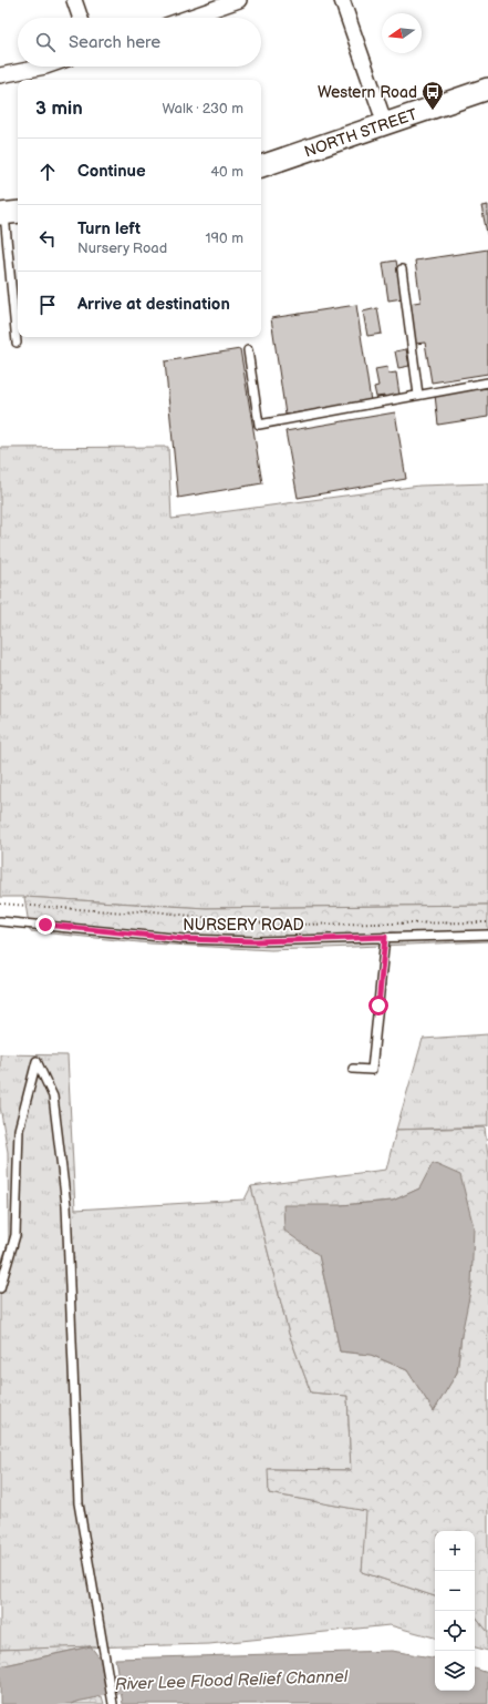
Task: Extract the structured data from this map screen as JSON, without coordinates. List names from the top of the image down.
{
  "streets": {
    "street": ["NORTH STREET"],
    "lane": ["NURSERY ROAD"]
  },
  "water": ["River Lee Flood Relief Channel"],
  "places": {
    "bus stop": ["Western Road"]
  },
  "north": "left",
  "page": {
    "search": "Search here",
    "heading": ["3 min", "Walk · 230 m"],
    "list": [
      ["Continue", "40 m"],
      ["Turn left", "Nursery Road", "190 m"],
      "Arrive at destination"
    ],
    "map_buttons": ["+", "−"]
  }
}
